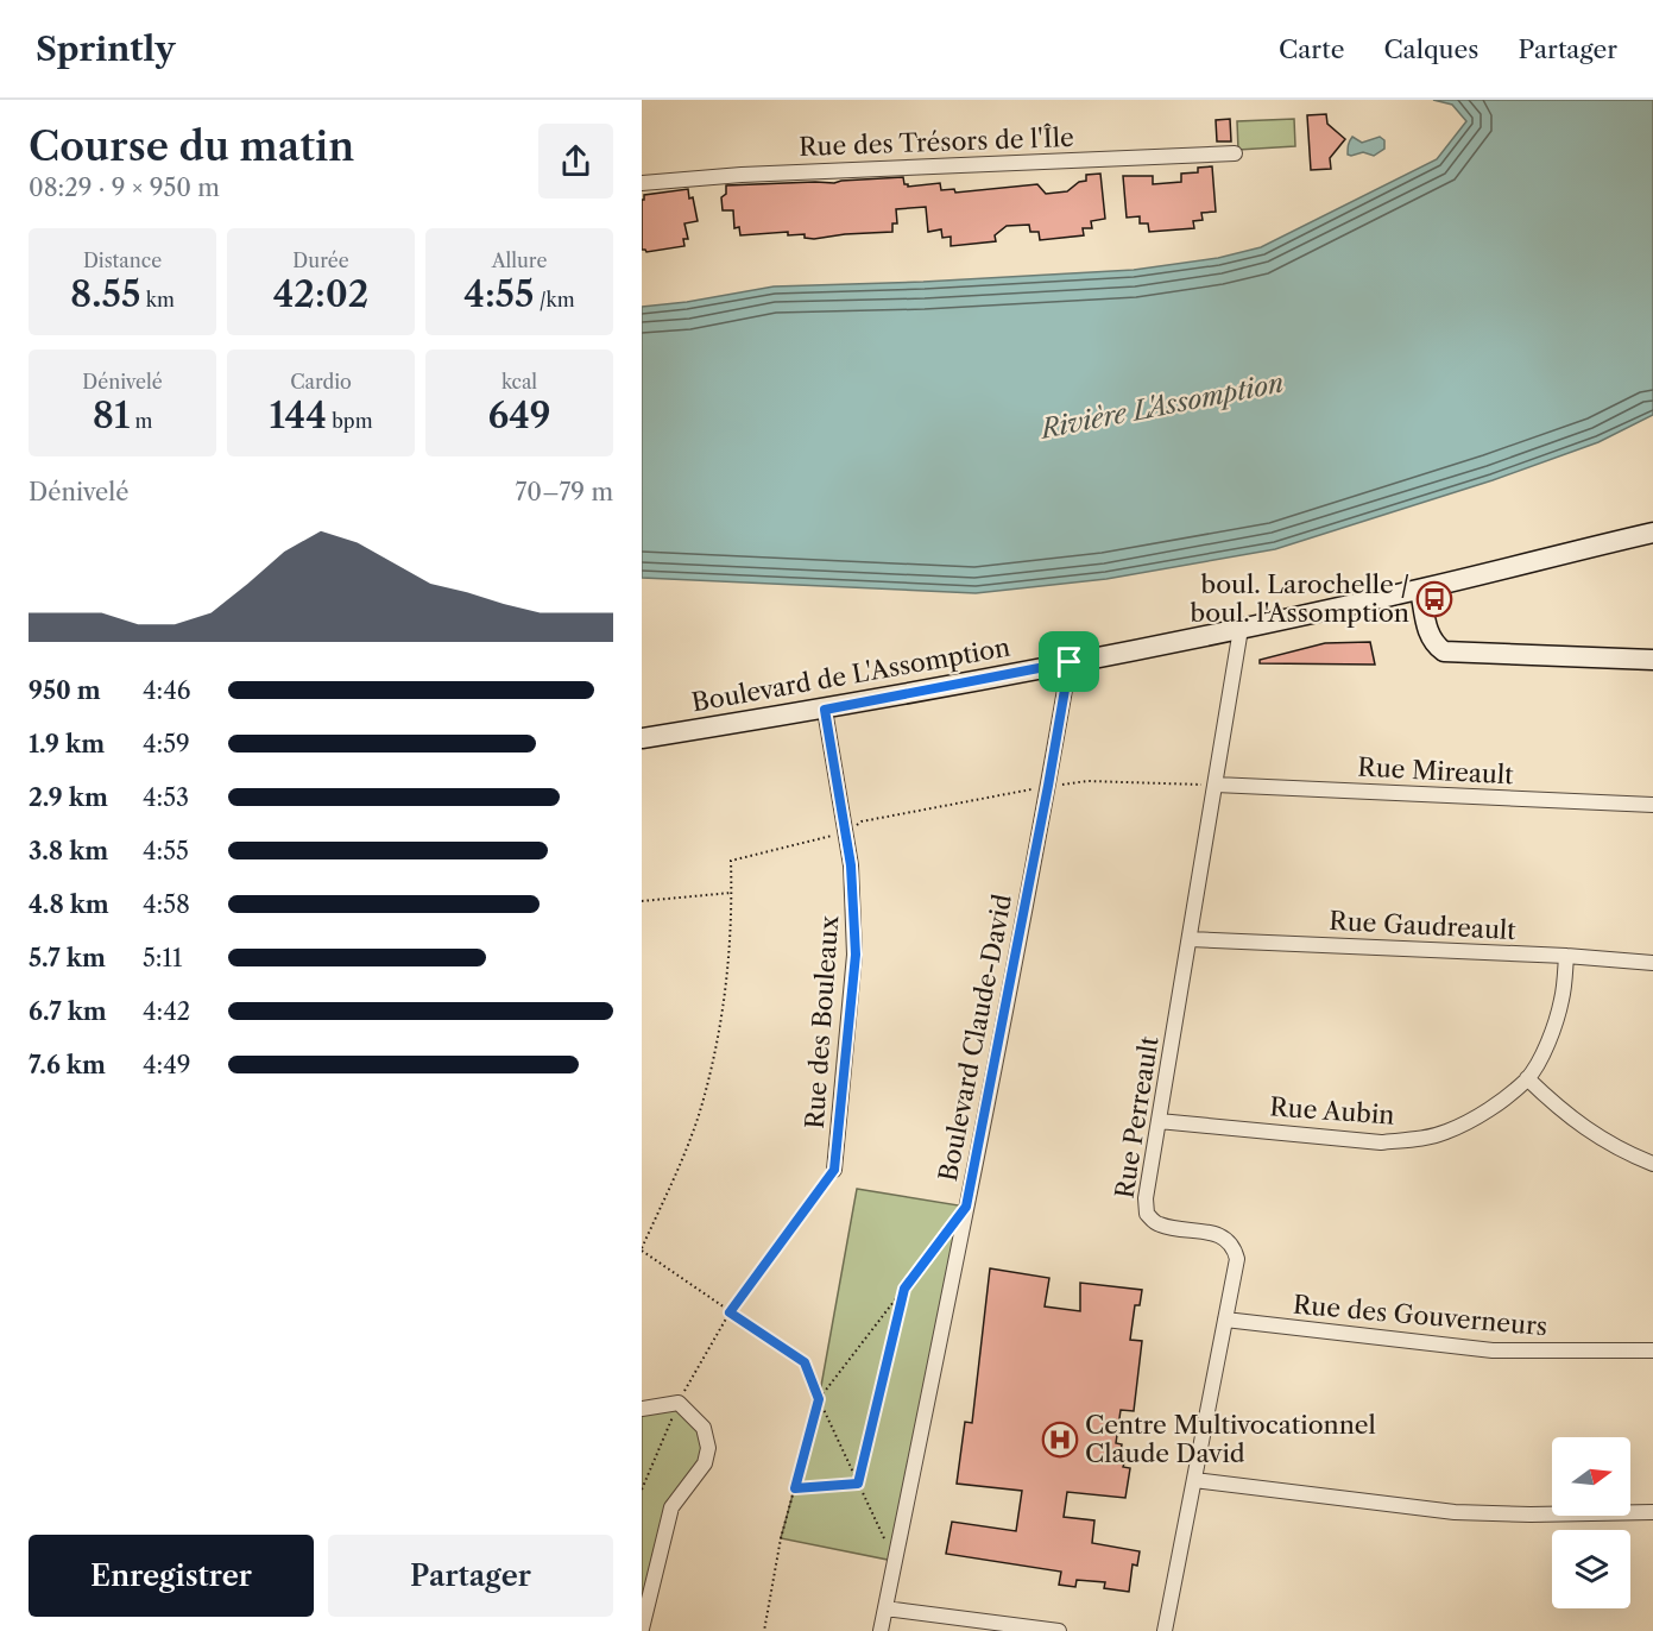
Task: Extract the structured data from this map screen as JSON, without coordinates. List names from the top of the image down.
{
  "streets": {
    "street": [
      "Rue des Trésors de l'Île",
      "Boulevard de L'Assomption",
      "Rue Mireault",
      "Rue Gaudreault",
      "Rue des Bouleaux",
      "Boulevard Claude-David",
      "Rue Aubin",
      "Rue Perreault",
      "Rue des Gouverneurs"
    ]
  },
  "crossings": [
    ["Boulevard de L'Assomption", "Rue des Bouleaux"],
    ["Boulevard de L'Assomption", "Boulevard Claude-David"],
    ["Boulevard de L'Assomption", "Rue Perreault"],
    ["Rue Mireault", "Rue Perreault"],
    ["Rue Gaudreault", "Rue Aubin"],
    ["Rue Gaudreault", "Rue Perreault"],
    ["Rue Aubin", "Rue Perreault"],
    ["Rue Perreault", "Rue des Gouverneurs"]
  ],
  "water": ["Rivière L'Assomption"],
  "places": {
    "bus stop": ["boul. Larochelle / boul. l'Assomption"],
    "hospital": ["Centre Multivocationnel Claude David"]
  },
  "north": "right",
  "page": {
    "header": "Sprintly",
    "nav": ["Carte", "Calques", "Partager"],
    "heading": ["Course du matin", "08:29 · 9 × 950 m"],
    "stats": [
      ["Distance", "8.55 km"],
      ["Durée", "42:02"],
      ["Allure", "4:55 /km"],
      ["Dénivelé", "81 m"],
      ["Cardio", "144 bpm"],
      ["kcal", "649"]
    ],
    "chart": ["Dénivelé", "70–79 m"],
    "list": [
      {
        "name": "950 m",
        "note": "4:46"
      },
      {
        "name": "1.9 km",
        "note": "4:59"
      },
      {
        "name": "2.9 km",
        "note": "4:53"
      },
      {
        "name": "3.8 km",
        "note": "4:55"
      },
      {
        "name": "4.8 km",
        "note": "4:58"
      },
      {
        "name": "5.7 km",
        "note": "5:11"
      },
      {
        "name": "6.7 km",
        "note": "4:42"
      },
      {
        "name": "7.6 km",
        "note": "4:49"
      }
    ],
    "buttons": ["Enregistrer", "Partager"]
  }
}
